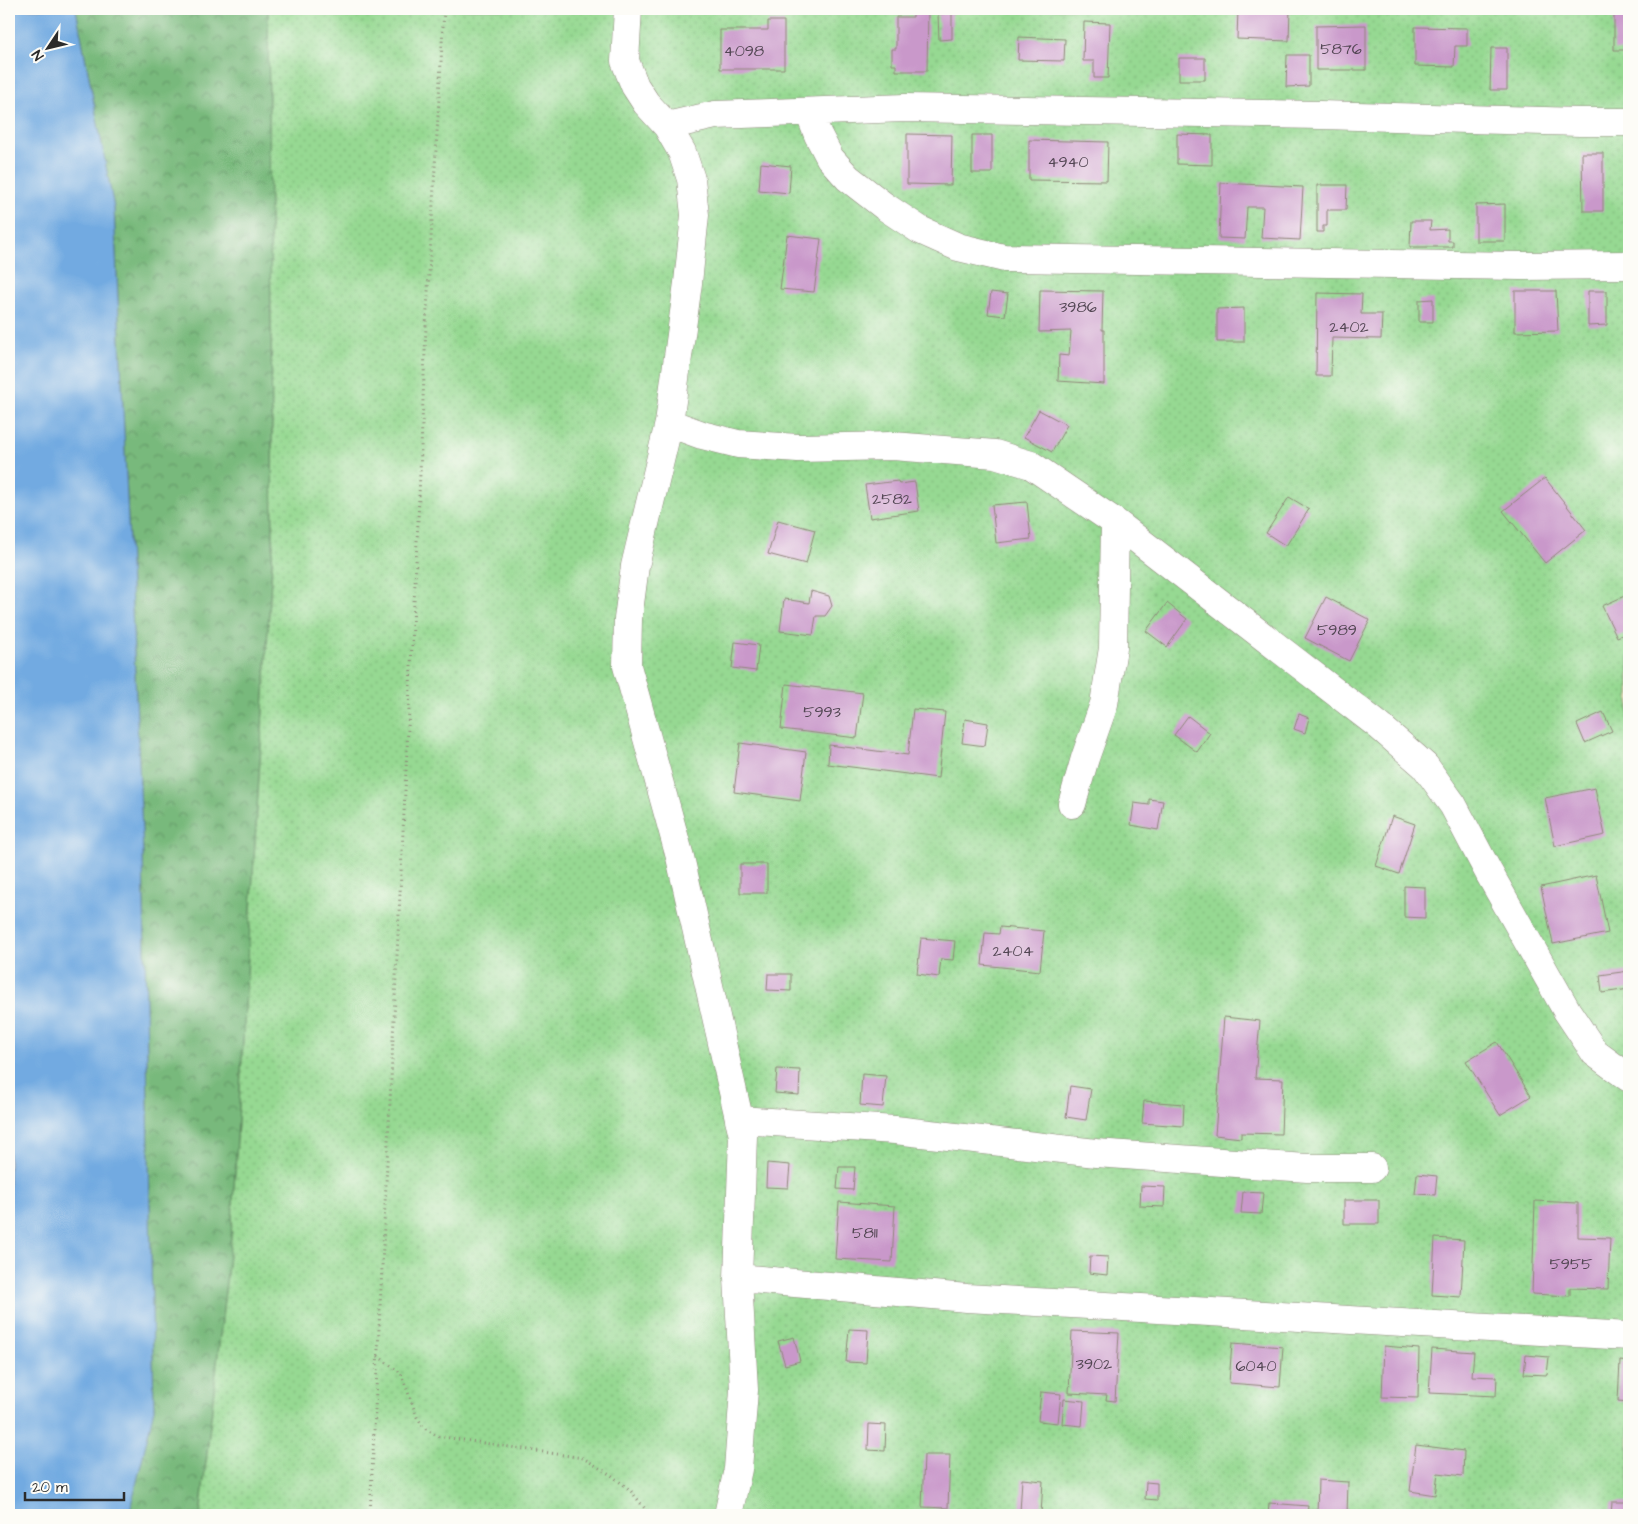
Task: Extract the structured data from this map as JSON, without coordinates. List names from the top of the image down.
{
  "house_numbers": [
    "5876",
    "4098",
    "4940",
    "3986",
    "2402",
    "2582",
    "5989",
    "5993",
    "2404",
    "5811",
    "5955",
    "3902",
    "6040"
  ],
  "scale_bar": "20 m",
  "north": "bottom left"
}
